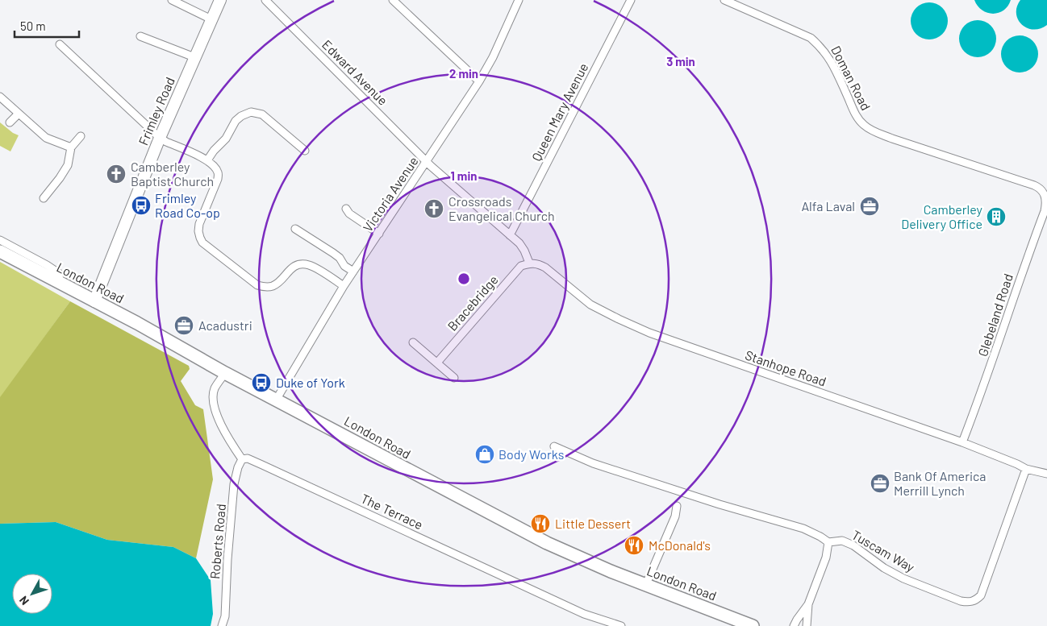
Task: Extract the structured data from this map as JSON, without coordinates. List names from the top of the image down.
{
  "streets": {
    "main road": ["Frimley Road", "London Road"],
    "street": [
      "Edward Avenue",
      "Doman Road",
      "Queen Mary Avenue",
      "Victoria Avenue",
      "Bracebridge",
      "Glebeland Road",
      "Stanhope Road",
      "The Terrace",
      "Roberts Road",
      "Tuscam Way"
    ]
  },
  "crossings": [
    ["Edward Avenue", "Victoria Avenue"],
    ["Doman Road", "Glebeland Road"],
    ["Frimley Road", "London Road"],
    ["Victoria Avenue", "London Road"],
    ["Bracebridge", "Stanhope Road"],
    ["Glebeland Road", "Stanhope Road"],
    ["Stanhope Road", "Tuscam Way"],
    ["The Terrace", "Roberts Road"]
  ],
  "places": {
    "church": ["Camberley Baptist Church", "Crossroads Evangelical Church"],
    "bus stop": ["Frimley Road Co-op", "Duke of York"],
    "office": ["Alfa Laval", "Acadustri", "Bank Of America Merrill Lynch"],
    "building": ["Camberley Delivery Office"],
    "shop": ["Body Works"],
    "restaurant": ["Little Dessert", "McDonald's"]
  },
  "scale_bar": "50 m",
  "north": "bottom left",
  "rings": ["3 min", "2 min", "1 min"]
}
